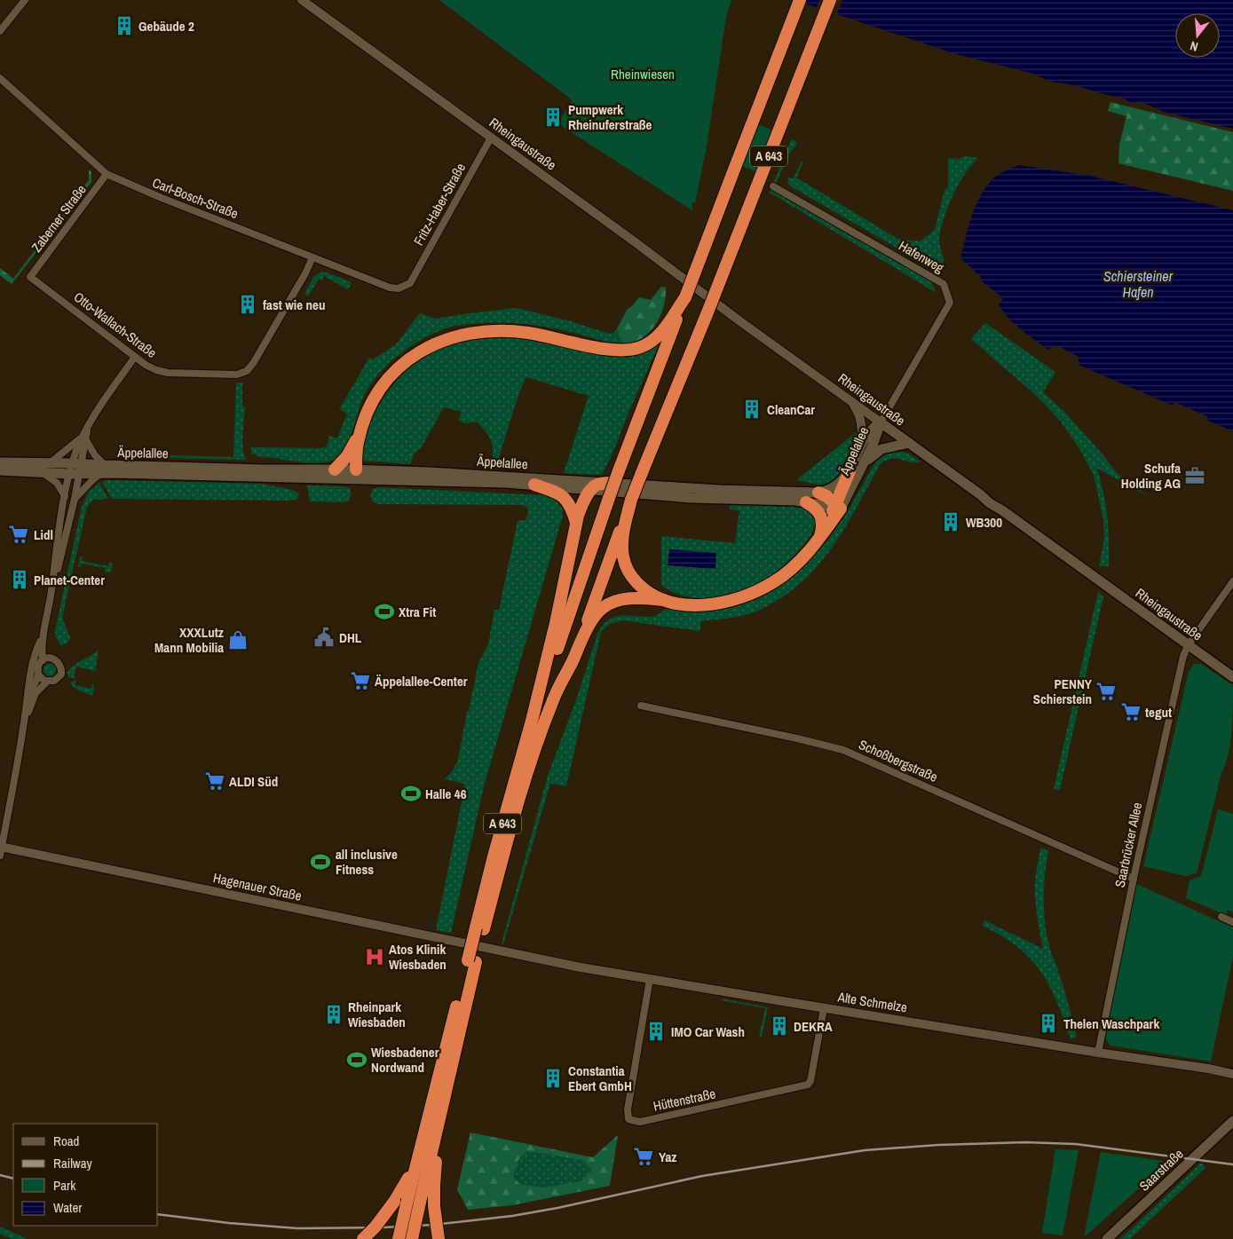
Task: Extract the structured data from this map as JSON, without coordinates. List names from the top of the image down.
{
  "streets": {
    "highway": ["A 643"],
    "main road": ["Rheingaustraße", "Äppelallee", "Saarstraße"],
    "street": [
      "Carl-Bosch-Straße",
      "Fritz-Haber-Straße",
      "Zaberner Straße",
      "Hafenweg",
      "Otto-Wallach-Straße",
      "Schoßbergstraße",
      "Saarbrücker Allee",
      "Hagenauer Straße",
      "Alte Schmelze",
      "Hüttenstraße"
    ]
  },
  "crossings": [
    ["Rheingaustraße", "Fritz-Haber-Straße"],
    ["Rheingaustraße", "Hafenweg"],
    ["Rheingaustraße", "Äppelallee"],
    ["Rheingaustraße", "Saarbrücker Allee"],
    ["Carl-Bosch-Straße", "Fritz-Haber-Straße"],
    ["Carl-Bosch-Straße", "Zaberner Straße"],
    ["Carl-Bosch-Straße", "Otto-Wallach-Straße"],
    ["Zaberner Straße", "Otto-Wallach-Straße"],
    ["Hafenweg", "Äppelallee"],
    ["Schoßbergstraße", "Saarbrücker Allee"],
    ["Saarbrücker Allee", "Alte Schmelze"],
    ["Hagenauer Straße", "Alte Schmelze"],
    ["Alte Schmelze", "Hüttenstraße"]
  ],
  "water": ["Schiersteiner Hafen"],
  "parks": ["Rheinwiesen"],
  "places": {
    "building": [
      "Gebäude 2",
      "Pumpwerk Rheinuferstraße",
      "fast wie neu",
      "CleanCar",
      "WB300",
      "Planet-Center",
      "Rheinpark Wiesbaden",
      "Thelen Waschpark",
      "DEKRA",
      "IMO Car Wash",
      "Constantia Ebert GmbH"
    ],
    "office": ["Schufa Holding AG"],
    "supermarket": [
      "Lidl",
      "Äppelallee-Center",
      "PENNY Schierstein",
      "tegut",
      "ALDI Süd",
      "Yaz"
    ],
    "sports": [
      "Xtra Fit",
      "Halle 46",
      "all inclusive Fitness",
      "Wiesbadener Nordwand"
    ],
    "public building": ["DHL"],
    "shop": ["XXXLutz Mann Mobilia"],
    "hospital": ["Atos Klinik Wiesbaden"]
  },
  "legend": [
    "Road",
    "Railway",
    "Park",
    "Water"
  ],
  "north": "bottom"
}
